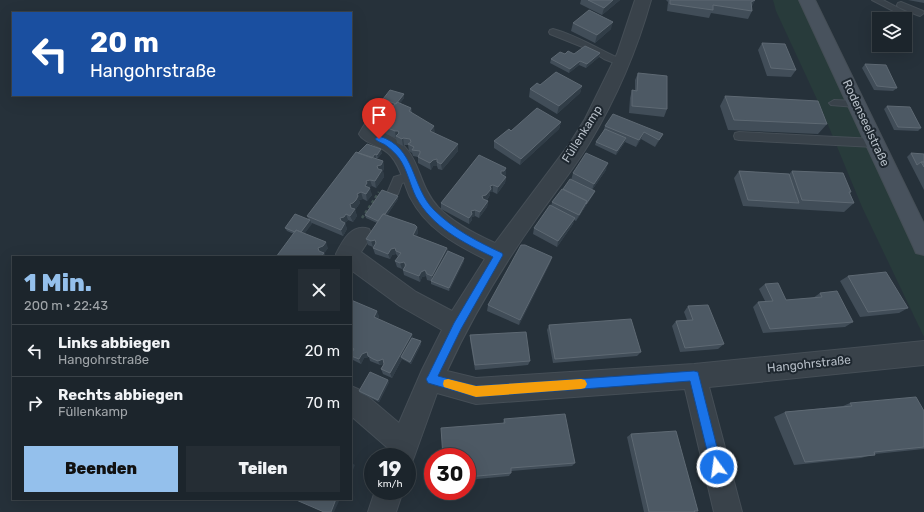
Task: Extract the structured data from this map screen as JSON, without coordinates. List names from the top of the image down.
{
  "streets": {
    "main road": ["Rodenseelstraße"],
    "street": ["Füllenkamp", "Hangohrstraße"]
  },
  "crossings": [
    ["Füllenkamp", "Hangohrstraße"]
  ],
  "page": {
    "turn": ["20 m", "Hangohrstraße"],
    "heading": ["1 Min.", "200 m · 22:43"],
    "list": [
      {
        "name": "Links abbiegen",
        "note": "Hangohrstraße",
        "value": "20 m"
      },
      {
        "name": "Rechts abbiegen",
        "note": "Füllenkamp",
        "value": "70 m"
      }
    ],
    "buttons": ["Beenden", "Teilen"],
    "speed": "19 km/h",
    "limit": "30"
  }
}
